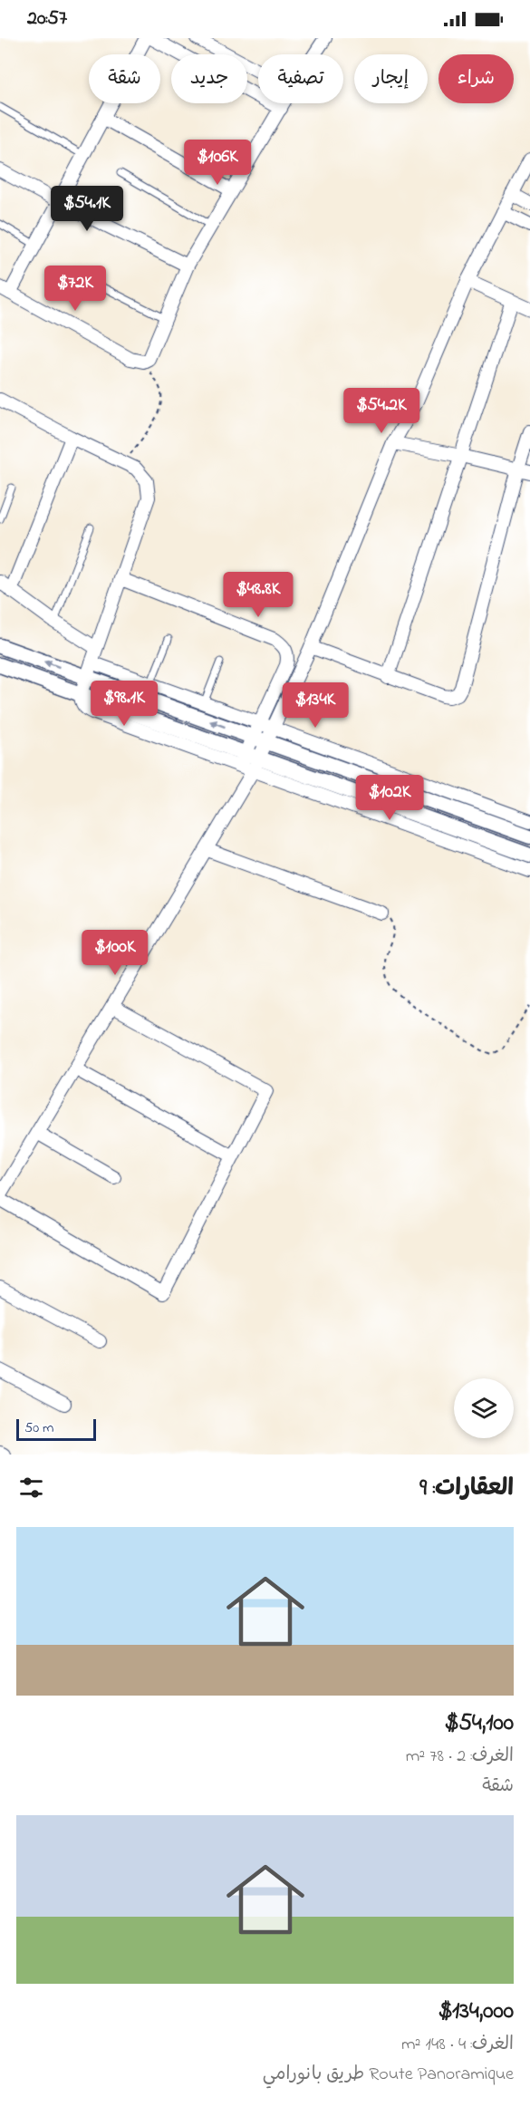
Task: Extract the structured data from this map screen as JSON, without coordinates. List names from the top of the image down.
{
  "scale_bar": "50 m",
  "page": {
    "status": "20:57",
    "chip": [
      "شراء",
      "إيجار",
      "تصفية",
      "جديد",
      "شقة"
    ],
    "price": [
      "$106K",
      "$54.1K",
      "$72K",
      "$54.2K",
      "$48.8K",
      "$98.1K",
      "$134K",
      "$102K",
      "$100K"
    ],
    "scale": "50 m",
    "heading": "العقارات: 9",
    "list": [
      {
        "name": "$54,100",
        "note": "الغرف: 2 · 78 m² · شقة"
      },
      {
        "name": "$134,000",
        "note": "الغرف: 4 · 148 m² · Route Panoramique طريق بانورامي"
      }
    ]
  }
}
